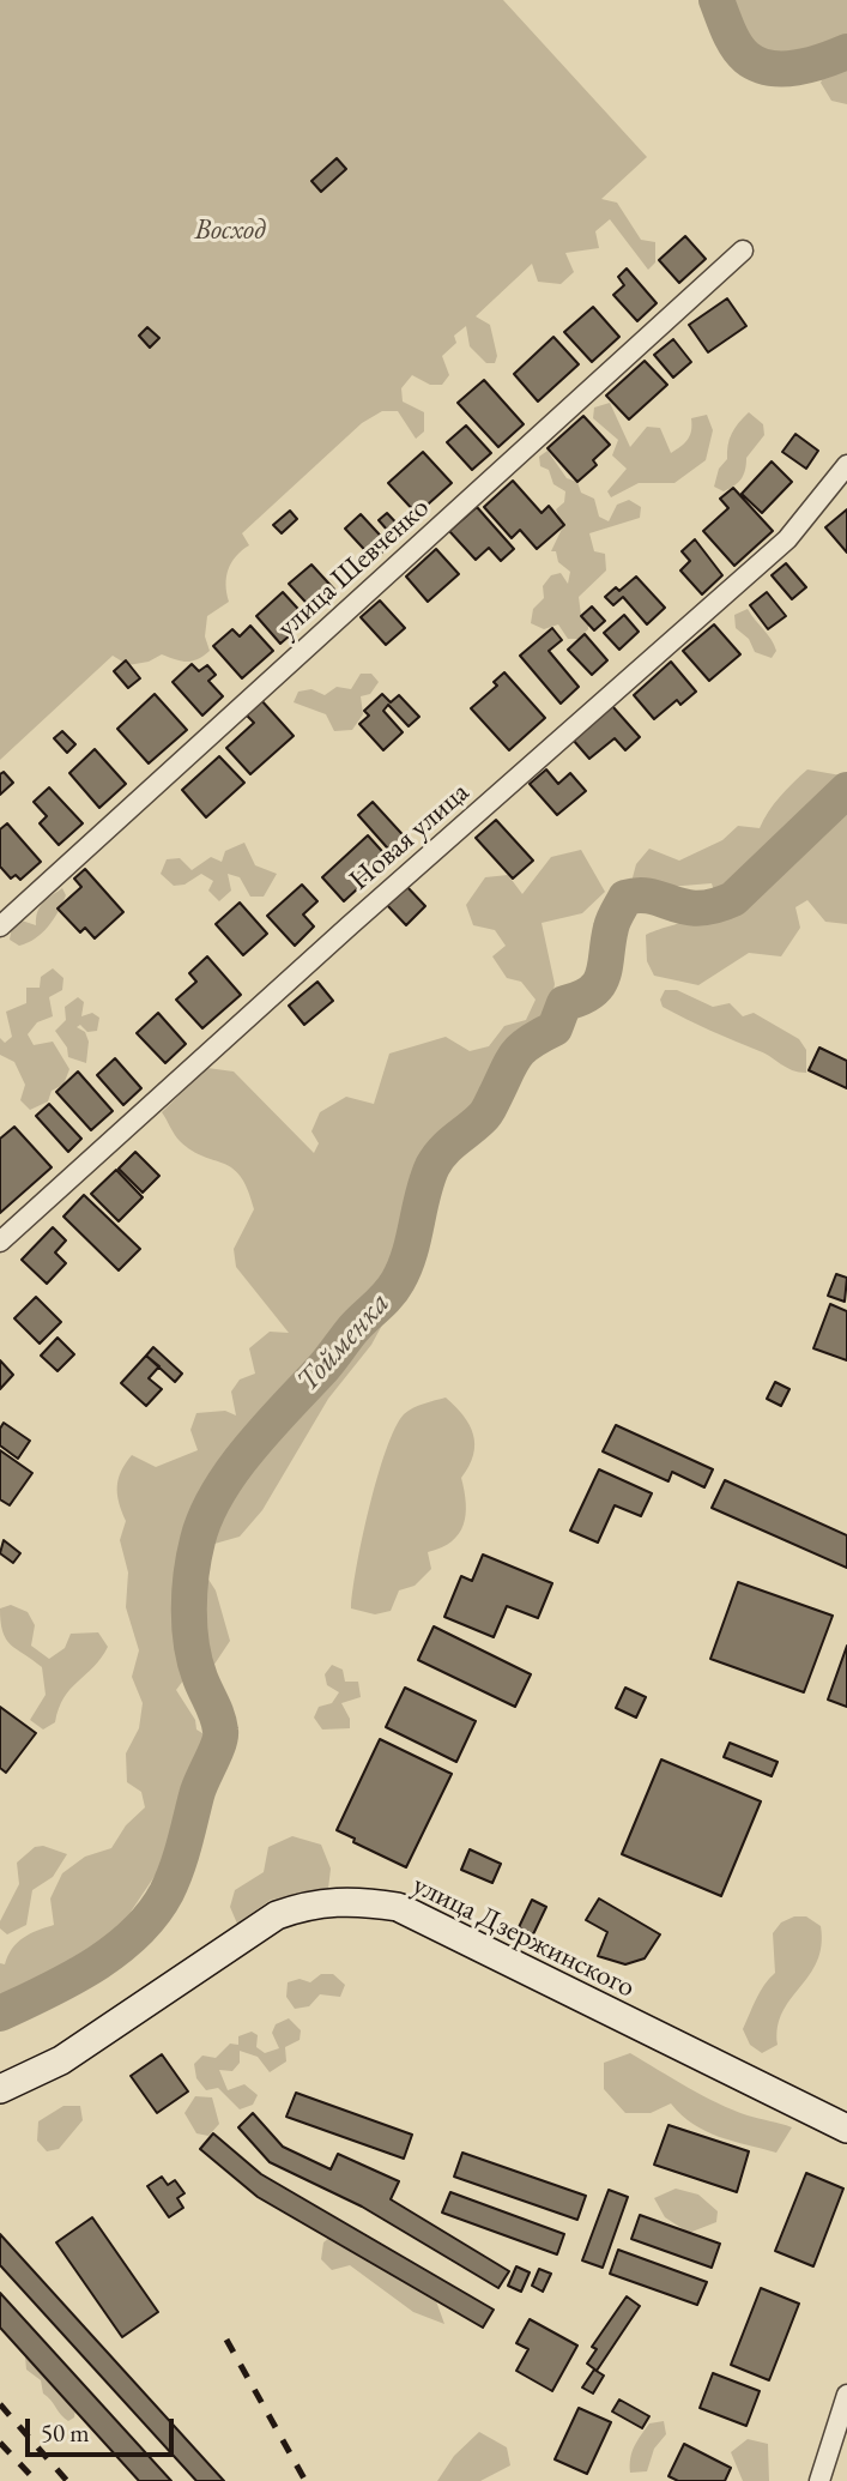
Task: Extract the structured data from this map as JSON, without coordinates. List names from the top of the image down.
{
  "streets": {
    "street": ["улица Шевченко", "Новая улица", "улица Дзержинского"]
  },
  "water": ["Тойменка"],
  "parks": ["Восход"],
  "scale_bar": "50 m"
}
